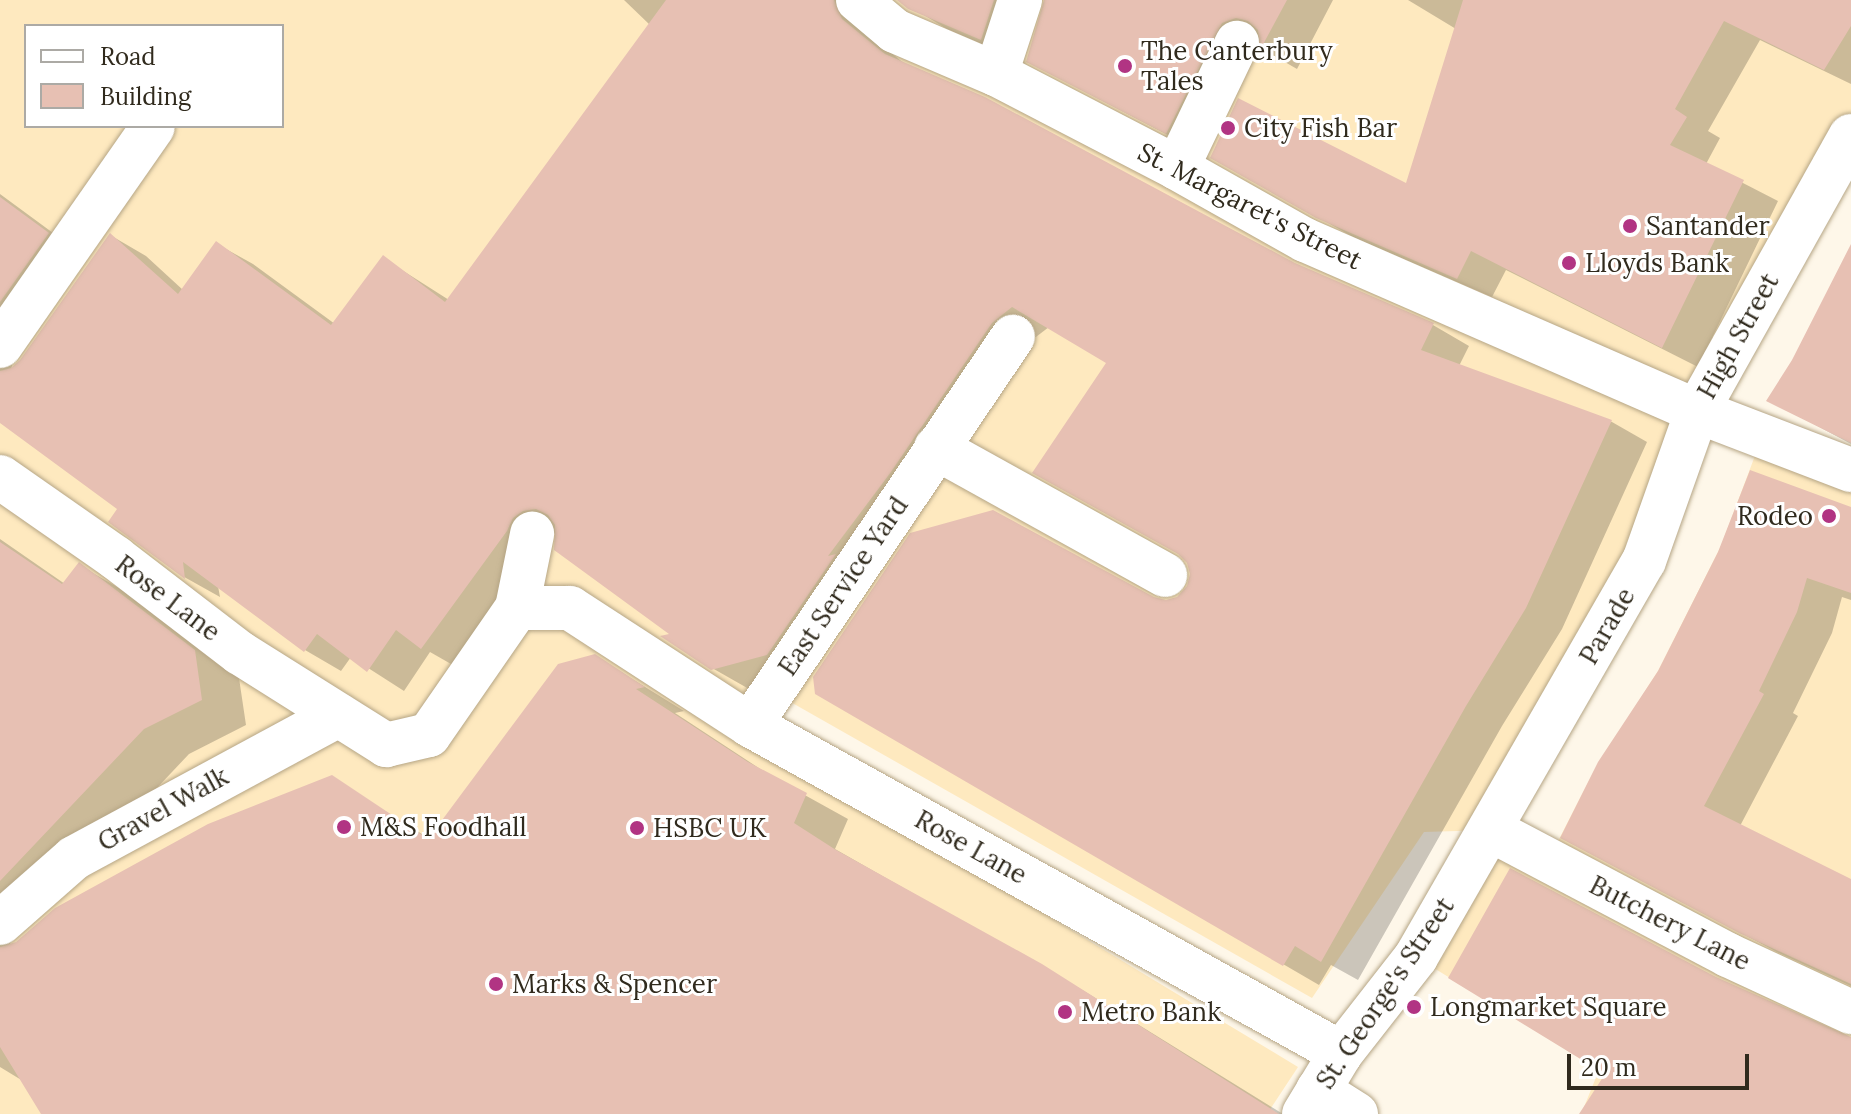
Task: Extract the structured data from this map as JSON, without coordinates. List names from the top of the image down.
{
  "streets": {
    "street": [
      "St. Margaret's Street",
      "High Street",
      "East Service Yard",
      "Rose Lane",
      "Parade",
      "Gravel Walk",
      "Butchery Lane",
      "St. George's Street"
    ]
  },
  "crossings": [
    ["St. Margaret's Street", "High Street"],
    ["St. Margaret's Street", "Parade"],
    ["High Street", "Parade"],
    ["East Service Yard", "Rose Lane"],
    ["Rose Lane", "Gravel Walk"],
    ["Rose Lane", "St. George's Street"],
    ["Parade", "Butchery Lane"],
    ["Parade", "St. George's Street"],
    ["Butchery Lane", "St. George's Street"]
  ],
  "places": [
    "The Canterbury Tales",
    "City Fish Bar",
    "Santander",
    "Lloyds Bank",
    "Rodeo",
    "M&S Foodhall",
    "HSBC UK",
    "Marks & Spencer",
    "Longmarket Square",
    "Metro Bank"
  ],
  "legend": ["Road", "Building"],
  "scale_bar": "20 m"
}
